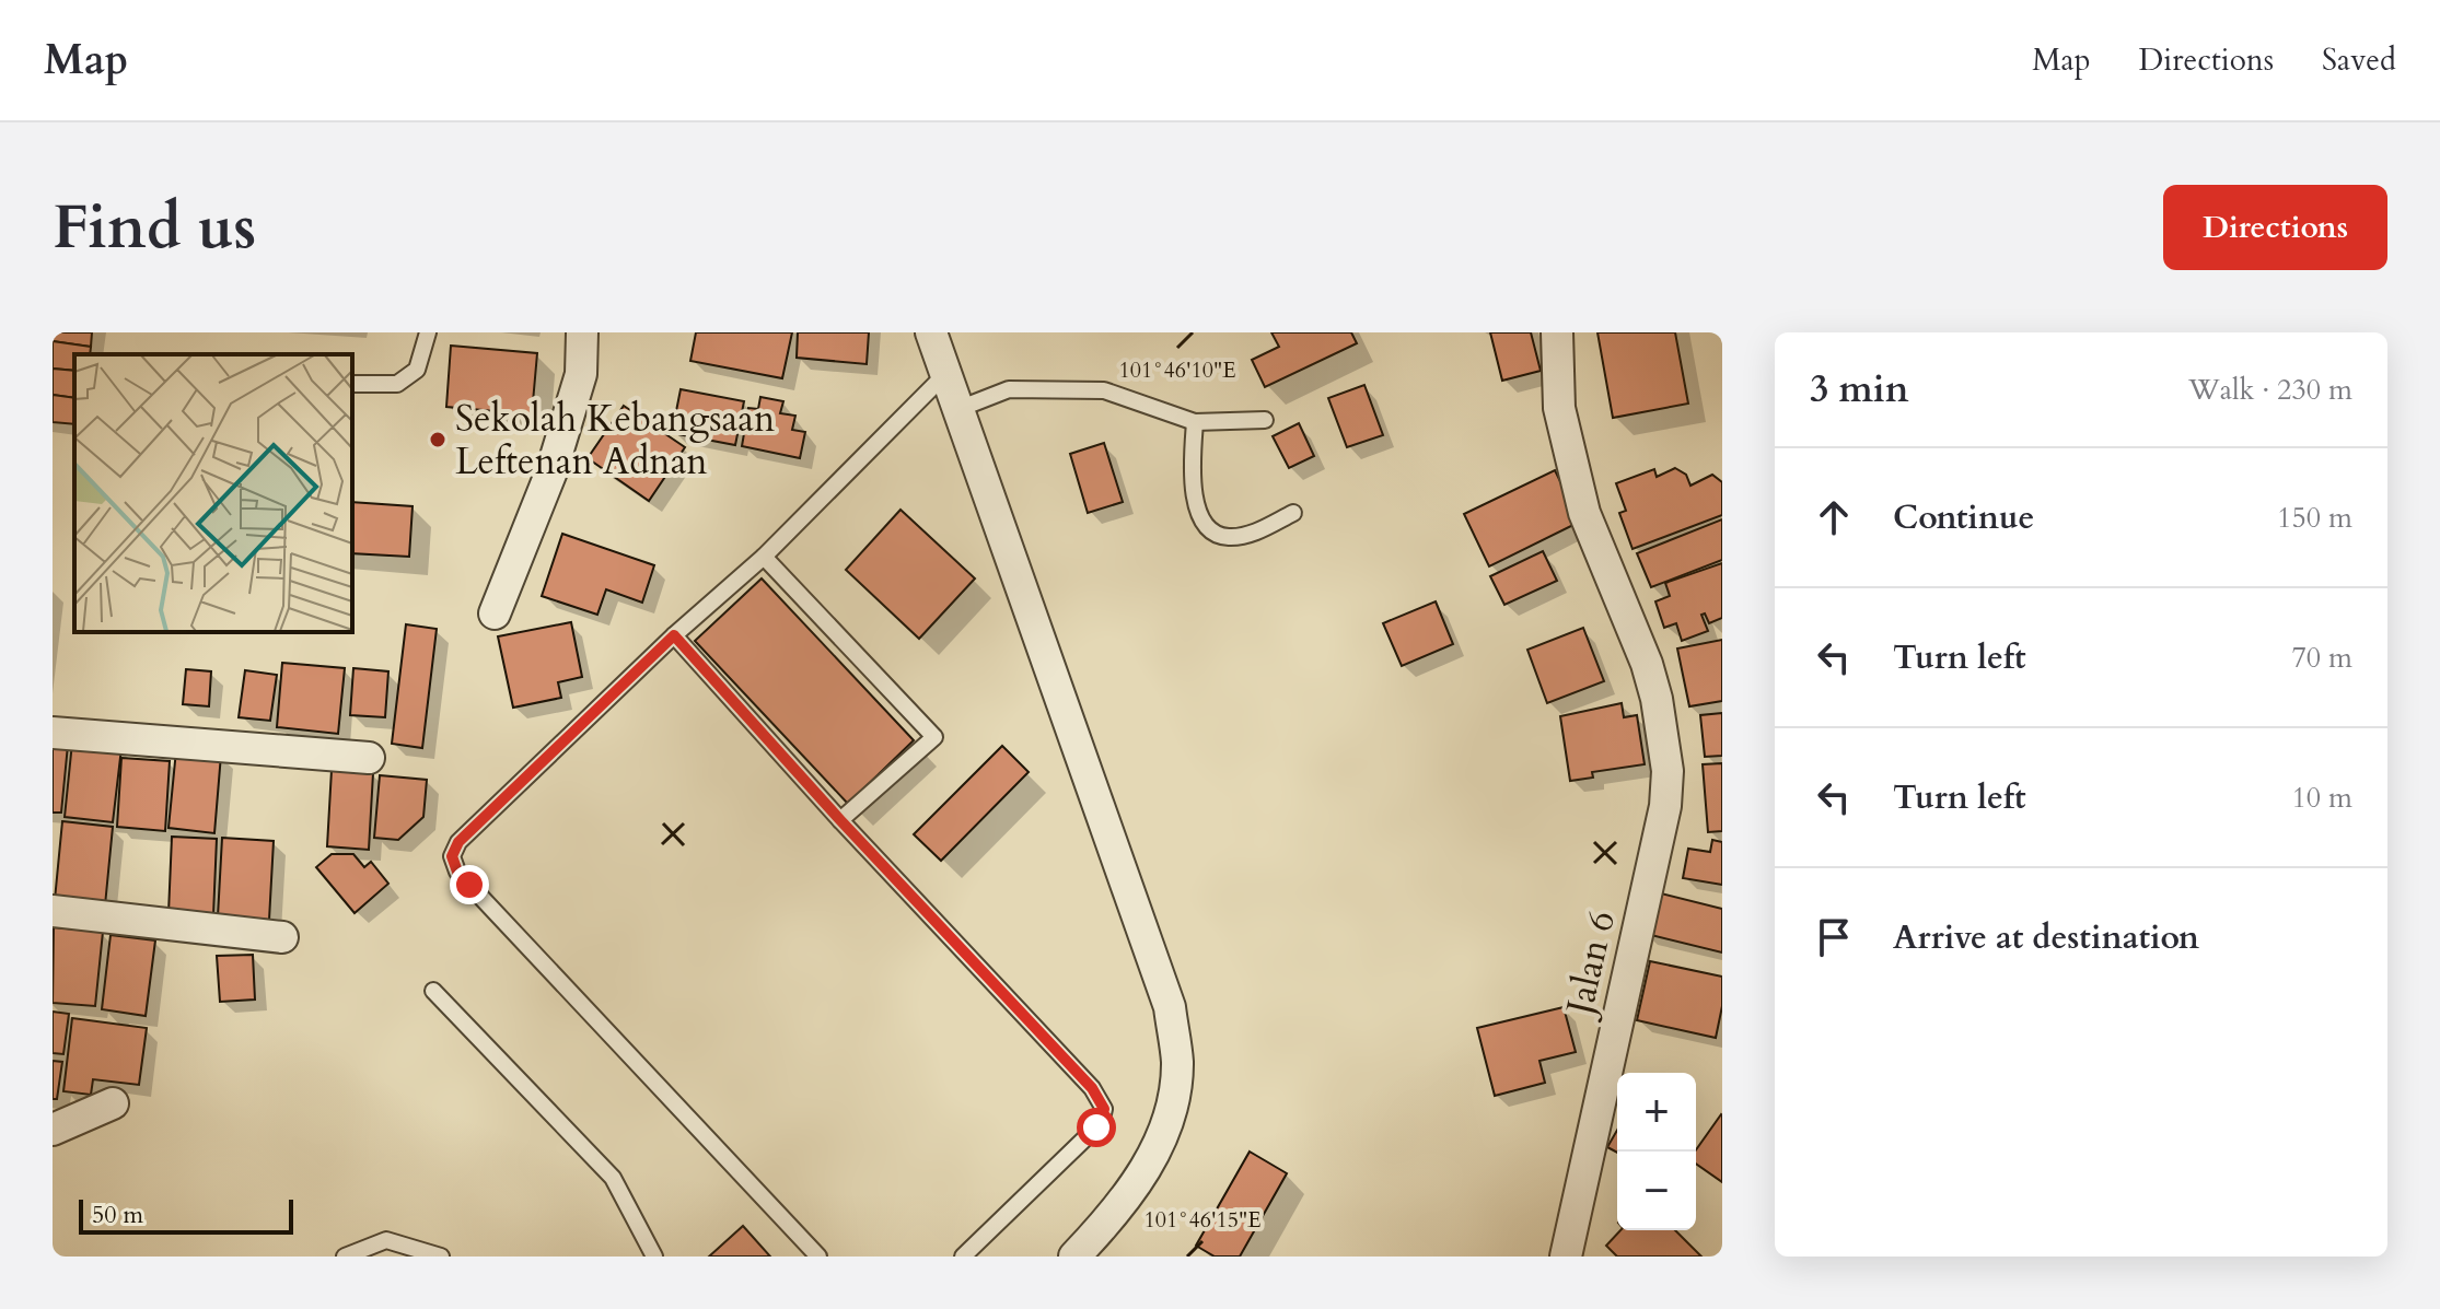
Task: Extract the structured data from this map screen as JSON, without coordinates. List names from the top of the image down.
{
  "streets": {
    "street": ["Jalan 6"]
  },
  "places": ["Sekolah Kebangsaan Leftenan Adnan"],
  "scale_bar": "50 m",
  "page": {
    "header": "Map",
    "nav": ["Map", "Directions", "Saved"],
    "buttons": "Directions",
    "title": "Find us",
    "heading": ["3 min", "Walk · 230 m"],
    "list": [
      ["Continue", "150 m"],
      ["Turn left", "70 m"],
      ["Turn left", "10 m"],
      "Arrive at destination"
    ],
    "map_buttons": ["+", "−"],
    "scale": "50 m"
  },
  "coordinates": ["101°46'10\"E", "101°46'15\"E"]
}
